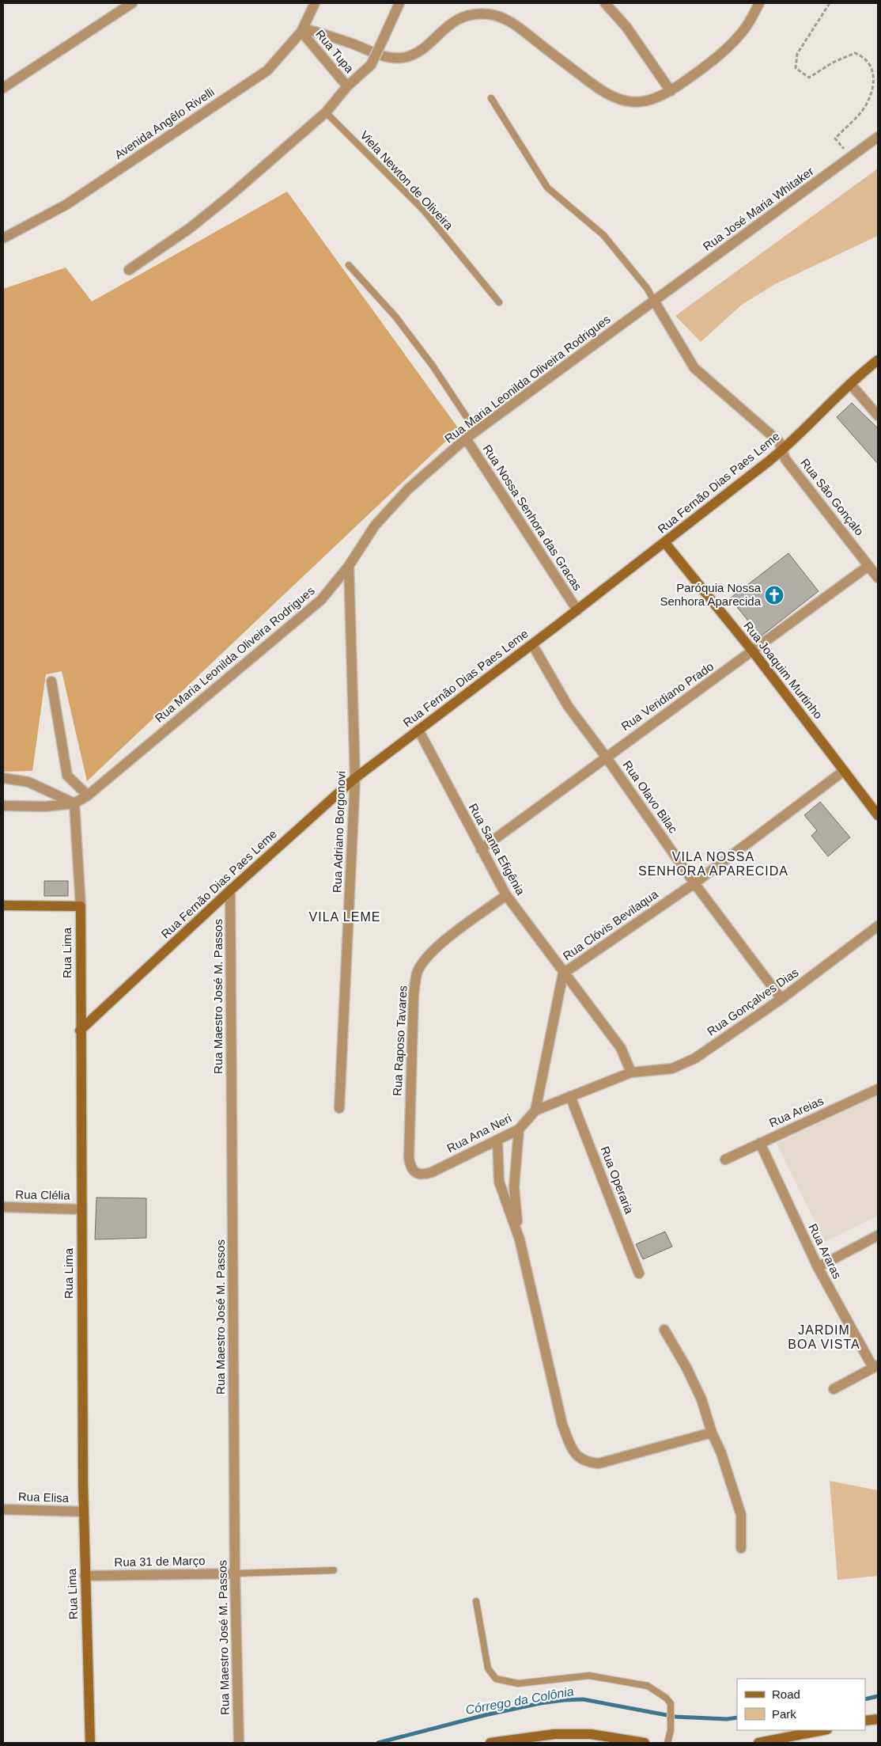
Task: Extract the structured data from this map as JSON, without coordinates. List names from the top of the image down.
{
  "streets": {
    "main road": ["Rua Fernão Dias Paes Leme", "Rua Joaquim Murtinho", "Rua Lima"],
    "street": [
      "Rua Tupa",
      "Avenida Angêlo Rivelli",
      "Rua José Maria Whitaker",
      "Rua Maria Leonilda Oliveira Rodrigues",
      "Rua São Gonçalo",
      "Rua Nossa Senhora das Gracas",
      "Rua Veridiano Prado",
      "Rua Olavo Bilac",
      "Rua Adriano Borgonovi",
      "Rua Santa Efigênia",
      "Rua Clóvis Bevilaqua",
      "Rua Maestro José M. Passos",
      "Rua Gonçalves Dias",
      "Rua Raposo Tavares",
      "Rua Areias",
      "Rua Ana Neri",
      "Rua Operaria",
      "Rua Clélia",
      "Rua Araras",
      "Rua Elisa",
      "Rua 31 de Março"
    ],
    "lane": ["Viela Newton de Oliveira"]
  },
  "crossings": [
    ["Rua Tupa", "Avenida Angêlo Rivelli"],
    ["Rua José Maria Whitaker", "Rua Maria Leonilda Oliveira Rodrigues"],
    ["Rua José Maria Whitaker", "Rua São Gonçalo"],
    ["Rua Maria Leonilda Oliveira Rodrigues", "Rua São Gonçalo"],
    ["Rua Maria Leonilda Oliveira Rodrigues", "Rua Nossa Senhora das Gracas"],
    ["Rua Maria Leonilda Oliveira Rodrigues", "Rua Adriano Borgonovi"],
    ["Rua Maria Leonilda Oliveira Rodrigues", "Rua Lima"],
    ["Rua Fernão Dias Paes Leme", "Rua São Gonçalo"],
    ["Rua Fernão Dias Paes Leme", "Rua Nossa Senhora das Gracas"],
    ["Rua Fernão Dias Paes Leme", "Rua Joaquim Murtinho"],
    ["Rua Fernão Dias Paes Leme", "Rua Olavo Bilac"],
    ["Rua Fernão Dias Paes Leme", "Rua Adriano Borgonovi"],
    ["Rua Fernão Dias Paes Leme", "Rua Santa Efigênia"],
    ["Rua Fernão Dias Paes Leme", "Rua Lima"],
    ["Rua Fernão Dias Paes Leme", "Rua Maestro José M. Passos"],
    ["Rua São Gonçalo", "Rua Veridiano Prado"],
    ["Rua Joaquim Murtinho", "Rua Veridiano Prado"],
    ["Rua Joaquim Murtinho", "Rua Clóvis Bevilaqua"],
    ["Rua Veridiano Prado", "Rua Olavo Bilac"],
    ["Rua Veridiano Prado", "Rua Santa Efigênia"],
    ["Rua Olavo Bilac", "Rua Clóvis Bevilaqua"],
    ["Rua Olavo Bilac", "Rua Gonçalves Dias"],
    ["Rua Santa Efigênia", "Rua Clóvis Bevilaqua"],
    ["Rua Santa Efigênia", "Rua Gonçalves Dias"],
    ["Rua Santa Efigênia", "Rua Raposo Tavares"],
    ["Rua Santa Efigênia", "Rua Ana Neri"],
    ["Rua Lima", "Rua Clélia"],
    ["Rua Lima", "Rua Elisa"],
    ["Rua Lima", "Rua 31 de Março"],
    ["Rua Maestro José M. Passos", "Rua 31 de Março"],
    ["Rua Gonçalves Dias", "Rua Ana Neri"],
    ["Rua Raposo Tavares", "Rua Ana Neri"],
    ["Rua Areias", "Rua Araras"],
    ["Rua Ana Neri", "Rua Operaria"]
  ],
  "districts": ["VILA NOSSA SENHORA APARECIDA", "VILA LEME", "JARDIM BOA VISTA"],
  "water": ["Córrego da Colônia"],
  "places": {
    "church": ["Paróquia Nossa Senhora Aparecida"]
  },
  "legend": ["Road", "Park"]
}
